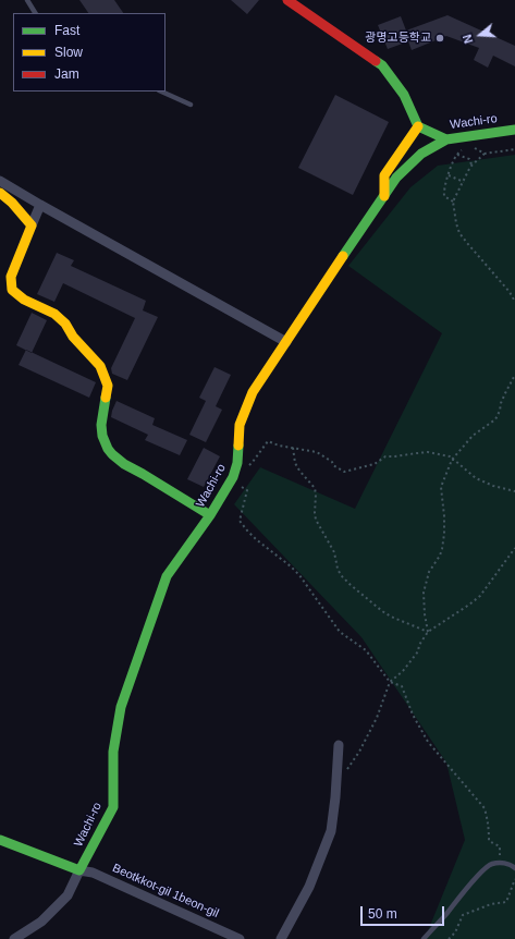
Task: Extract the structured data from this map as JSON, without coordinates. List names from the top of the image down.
{
  "streets": {
    "main road": ["Wachi-ro"],
    "street": ["Beotkkot-gil 1beon-gil"]
  },
  "crossings": [
    ["Wachi-ro", "Beotkkot-gil 1beon-gil"]
  ],
  "places": ["광명고등학교"],
  "legend": ["Fast", "Slow", "Jam"],
  "scale_bar": "50 m",
  "north": "left"
}
